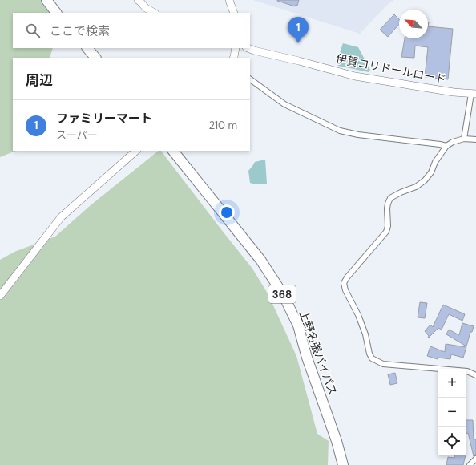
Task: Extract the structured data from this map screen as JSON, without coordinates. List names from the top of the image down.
{
  "streets": {
    "highway": ["368", "上野名張バイパス"],
    "street": ["伊賀コリドールロード"]
  },
  "north": "top left",
  "page": {
    "search": "ここで検索",
    "pins": "1",
    "heading": "周辺",
    "list": [
      {
        "mark": "1",
        "name": "ファミリーマート",
        "note": "スーパー",
        "value": "210 m"
      }
    ],
    "map_buttons": ["+", "−"]
  }
}
